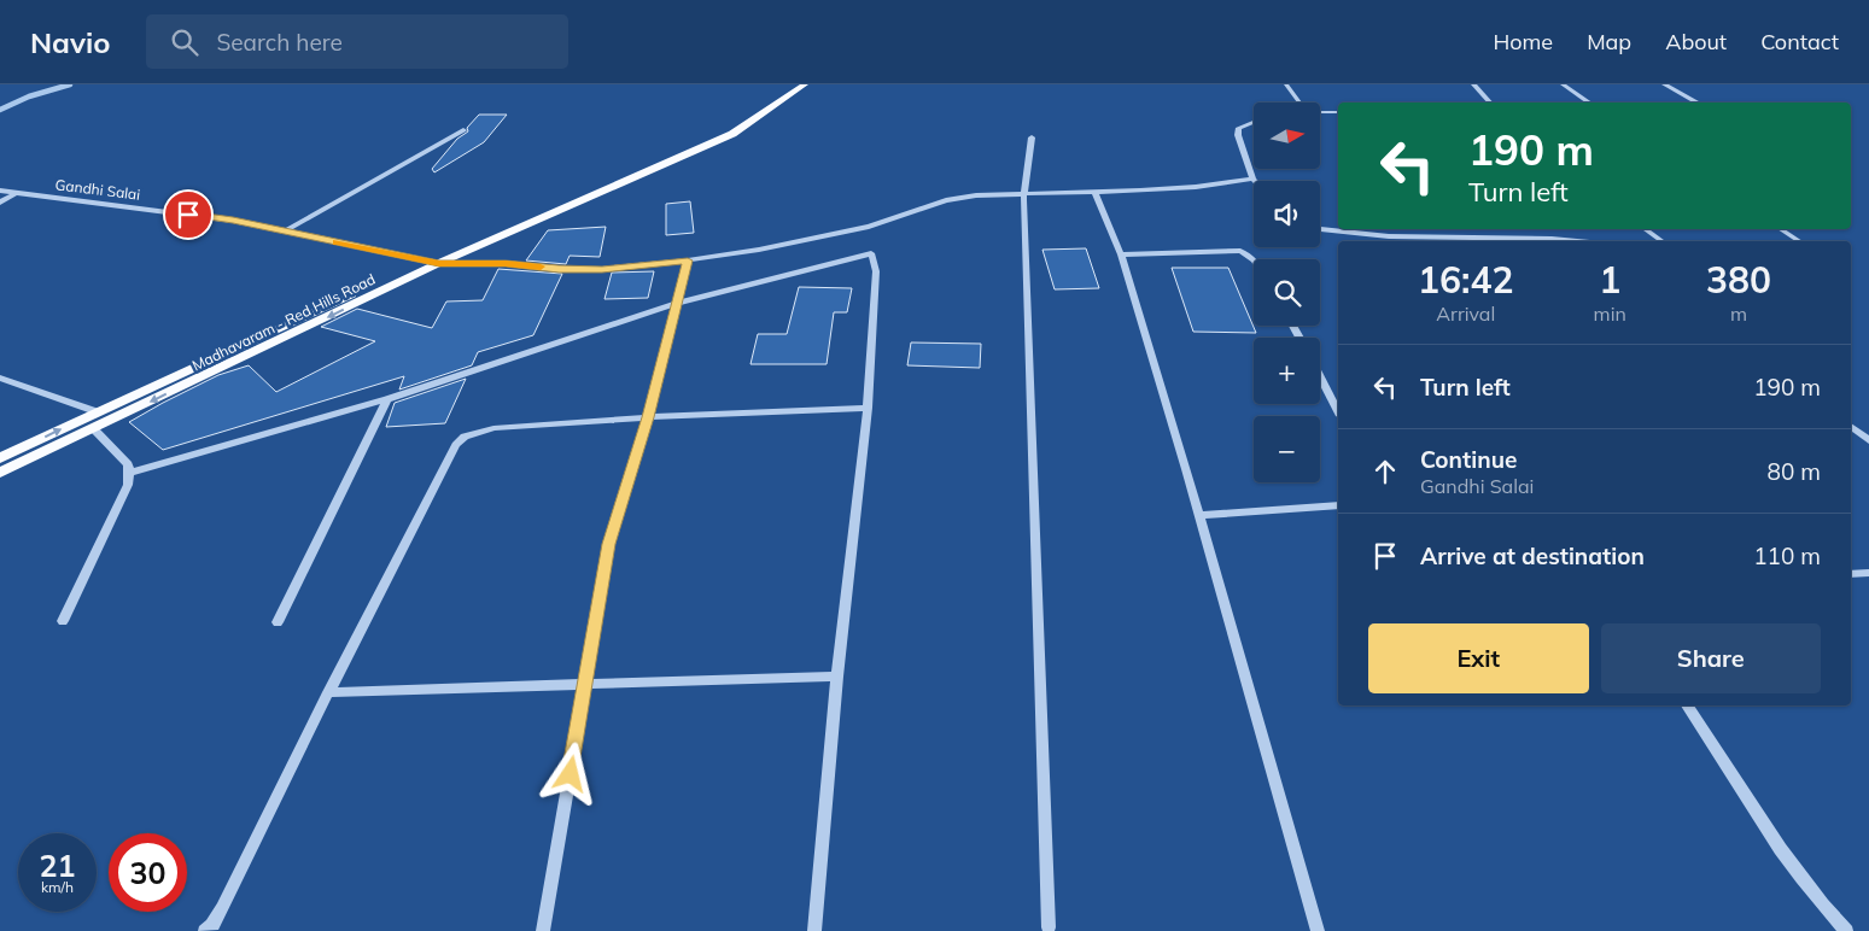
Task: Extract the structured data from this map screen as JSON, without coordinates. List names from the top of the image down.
{
  "streets": {
    "main road": ["Madhavaram - Red Hills Road"],
    "street": ["Gandhi Salai"]
  },
  "crossings": [
    ["Gandhi Salai", "Madhavaram - Red Hills Road"]
  ],
  "north": "right",
  "page": {
    "header": "Navio",
    "search": "Search here",
    "nav": [
      "Home",
      "Map",
      "About",
      "Contact"
    ],
    "map_buttons": ["+", "−"],
    "turn": ["190 m", "Turn left"],
    "eta": [
      "16:42",
      "Arrival",
      "1",
      "min",
      "380",
      "m"
    ],
    "list": [
      {
        "name": "Turn left",
        "value": "190 m"
      },
      {
        "name": "Continue",
        "note": "Gandhi Salai",
        "value": "80 m"
      },
      {
        "name": "Arrive at destination",
        "value": "110 m"
      }
    ],
    "buttons": ["Exit", "Share"],
    "speed": "21 km/h",
    "limit": "30"
  }
}
